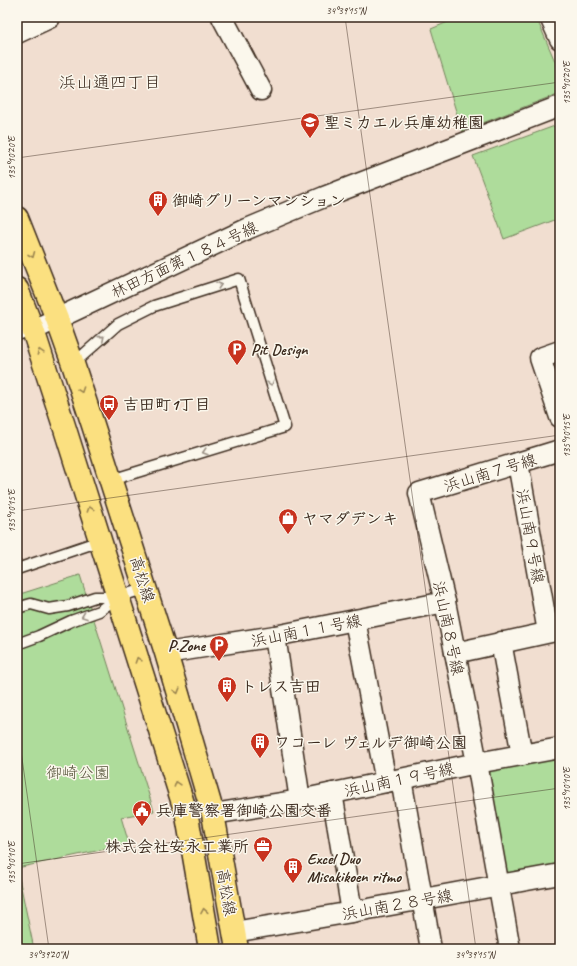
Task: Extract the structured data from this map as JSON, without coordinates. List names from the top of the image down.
{
  "streets": {
    "main road": ["高松線"],
    "street": [
      "林田方面第１８４号線",
      "浜山南７号線",
      "浜山南９号線",
      "浜山南８号線",
      "浜山南１１号線",
      "浜山南１９号線",
      "浜山南２８号線"
    ]
  },
  "crossings": [
    ["林田方面第１８４号線", "高松線"],
    ["浜山南７号線", "浜山南９号線"],
    ["浜山南７号線", "浜山南８号線"],
    ["高松線", "浜山南１１号線"],
    ["高松線", "浜山南１９号線"],
    ["高松線", "浜山南２８号線"],
    ["浜山南８号線", "浜山南１１号線"],
    ["浜山南８号線", "浜山南１９号線"],
    ["浜山南８号線", "浜山南２８号線"]
  ],
  "districts": ["浜山通四丁目"],
  "parks": ["御崎公園"],
  "places": {
    "school or university": ["聖ミカエル兵庫幼稚園"],
    "building": [
      "御崎グリーンマンション",
      "トレス吉田",
      "ワコーレ ヴェルデ御崎公園",
      "Excel Duo Misakikoen ritmo"
    ],
    "parking": ["Pit Design", "P.Zone"],
    "bus stop": ["吉田町1丁目"],
    "shop": ["ヤマダデンキ"],
    "public building": ["兵庫警察署御崎公園交番"],
    "office": ["株式会社安永工業所"]
  },
  "coordinates": [
    "34°39'15\"N",
    "135°10'20\"E",
    "135°10'15\"E",
    "135°10'10\"E",
    "34°39'20\"N"
  ]
}
